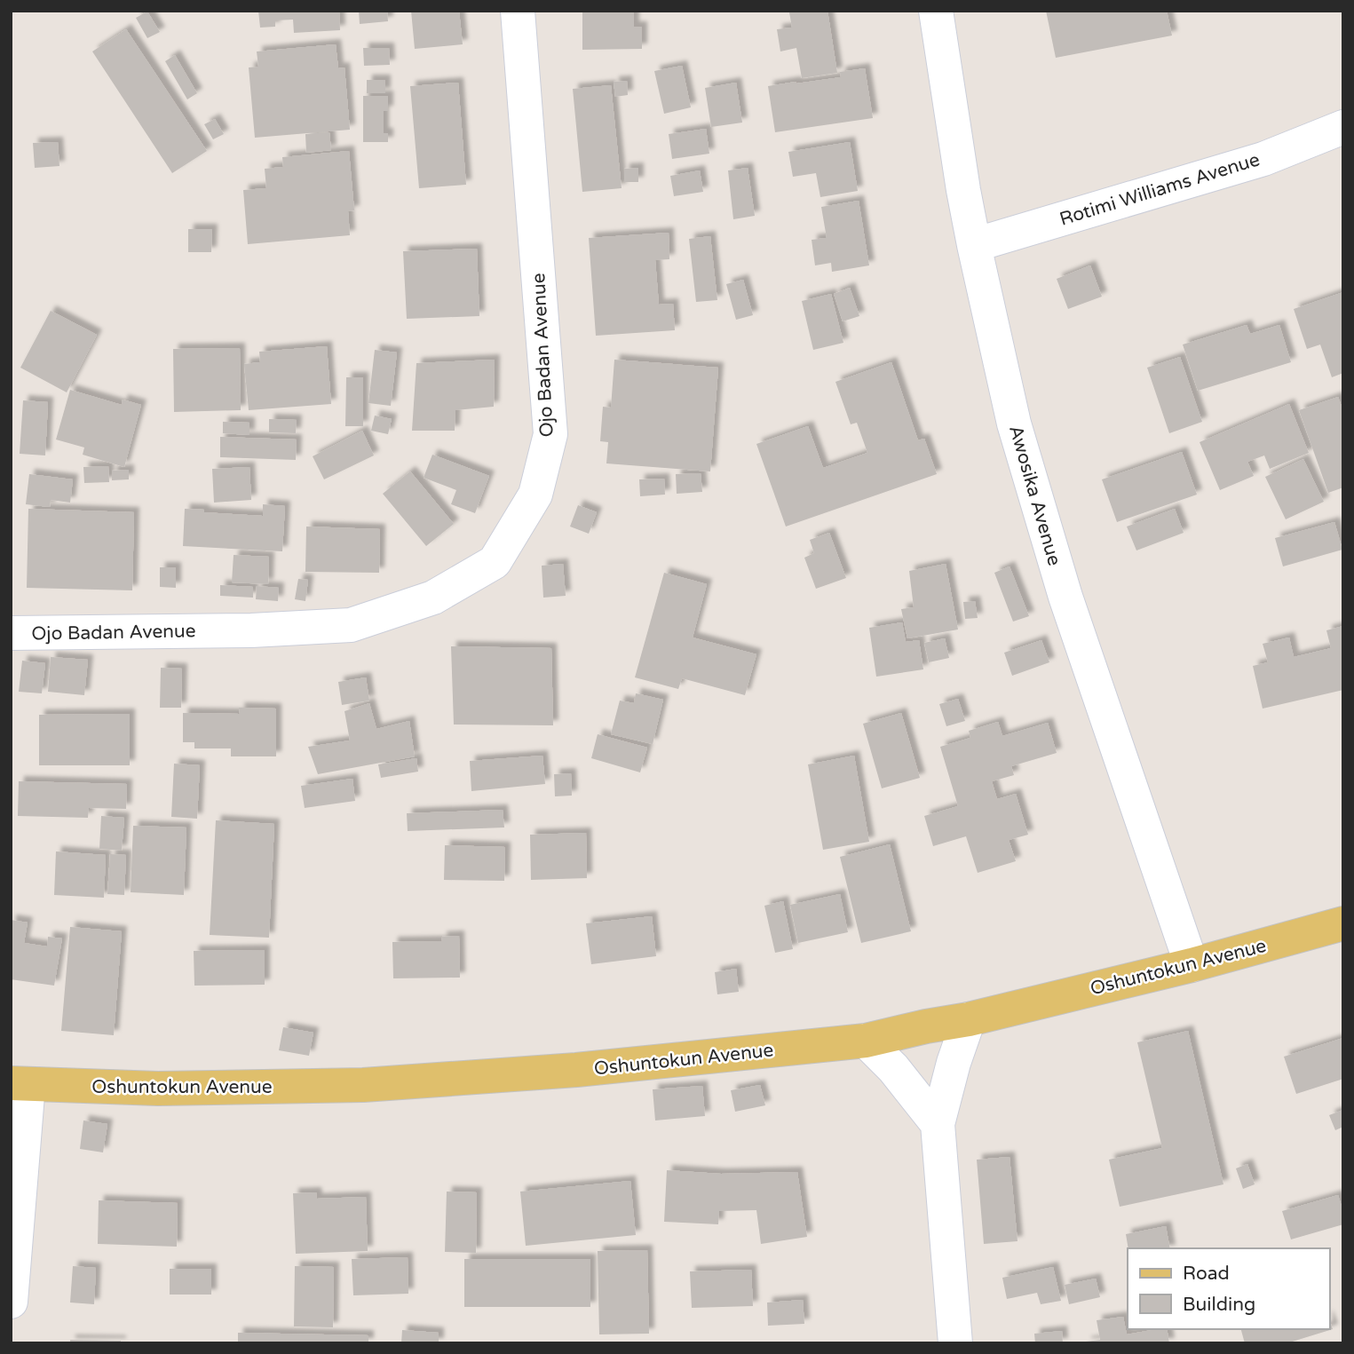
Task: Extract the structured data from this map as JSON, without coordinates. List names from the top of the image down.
{
  "streets": {
    "main road": ["Oshuntokun Avenue"],
    "street": ["Rotimi Williams Avenue", "Ojo Badan Avenue", "Awosika Avenue"]
  },
  "crossings": [
    ["Rotimi Williams Avenue", "Awosika Avenue"],
    ["Awosika Avenue", "Oshuntokun Avenue"]
  ],
  "legend": ["Road", "Building"]
}
